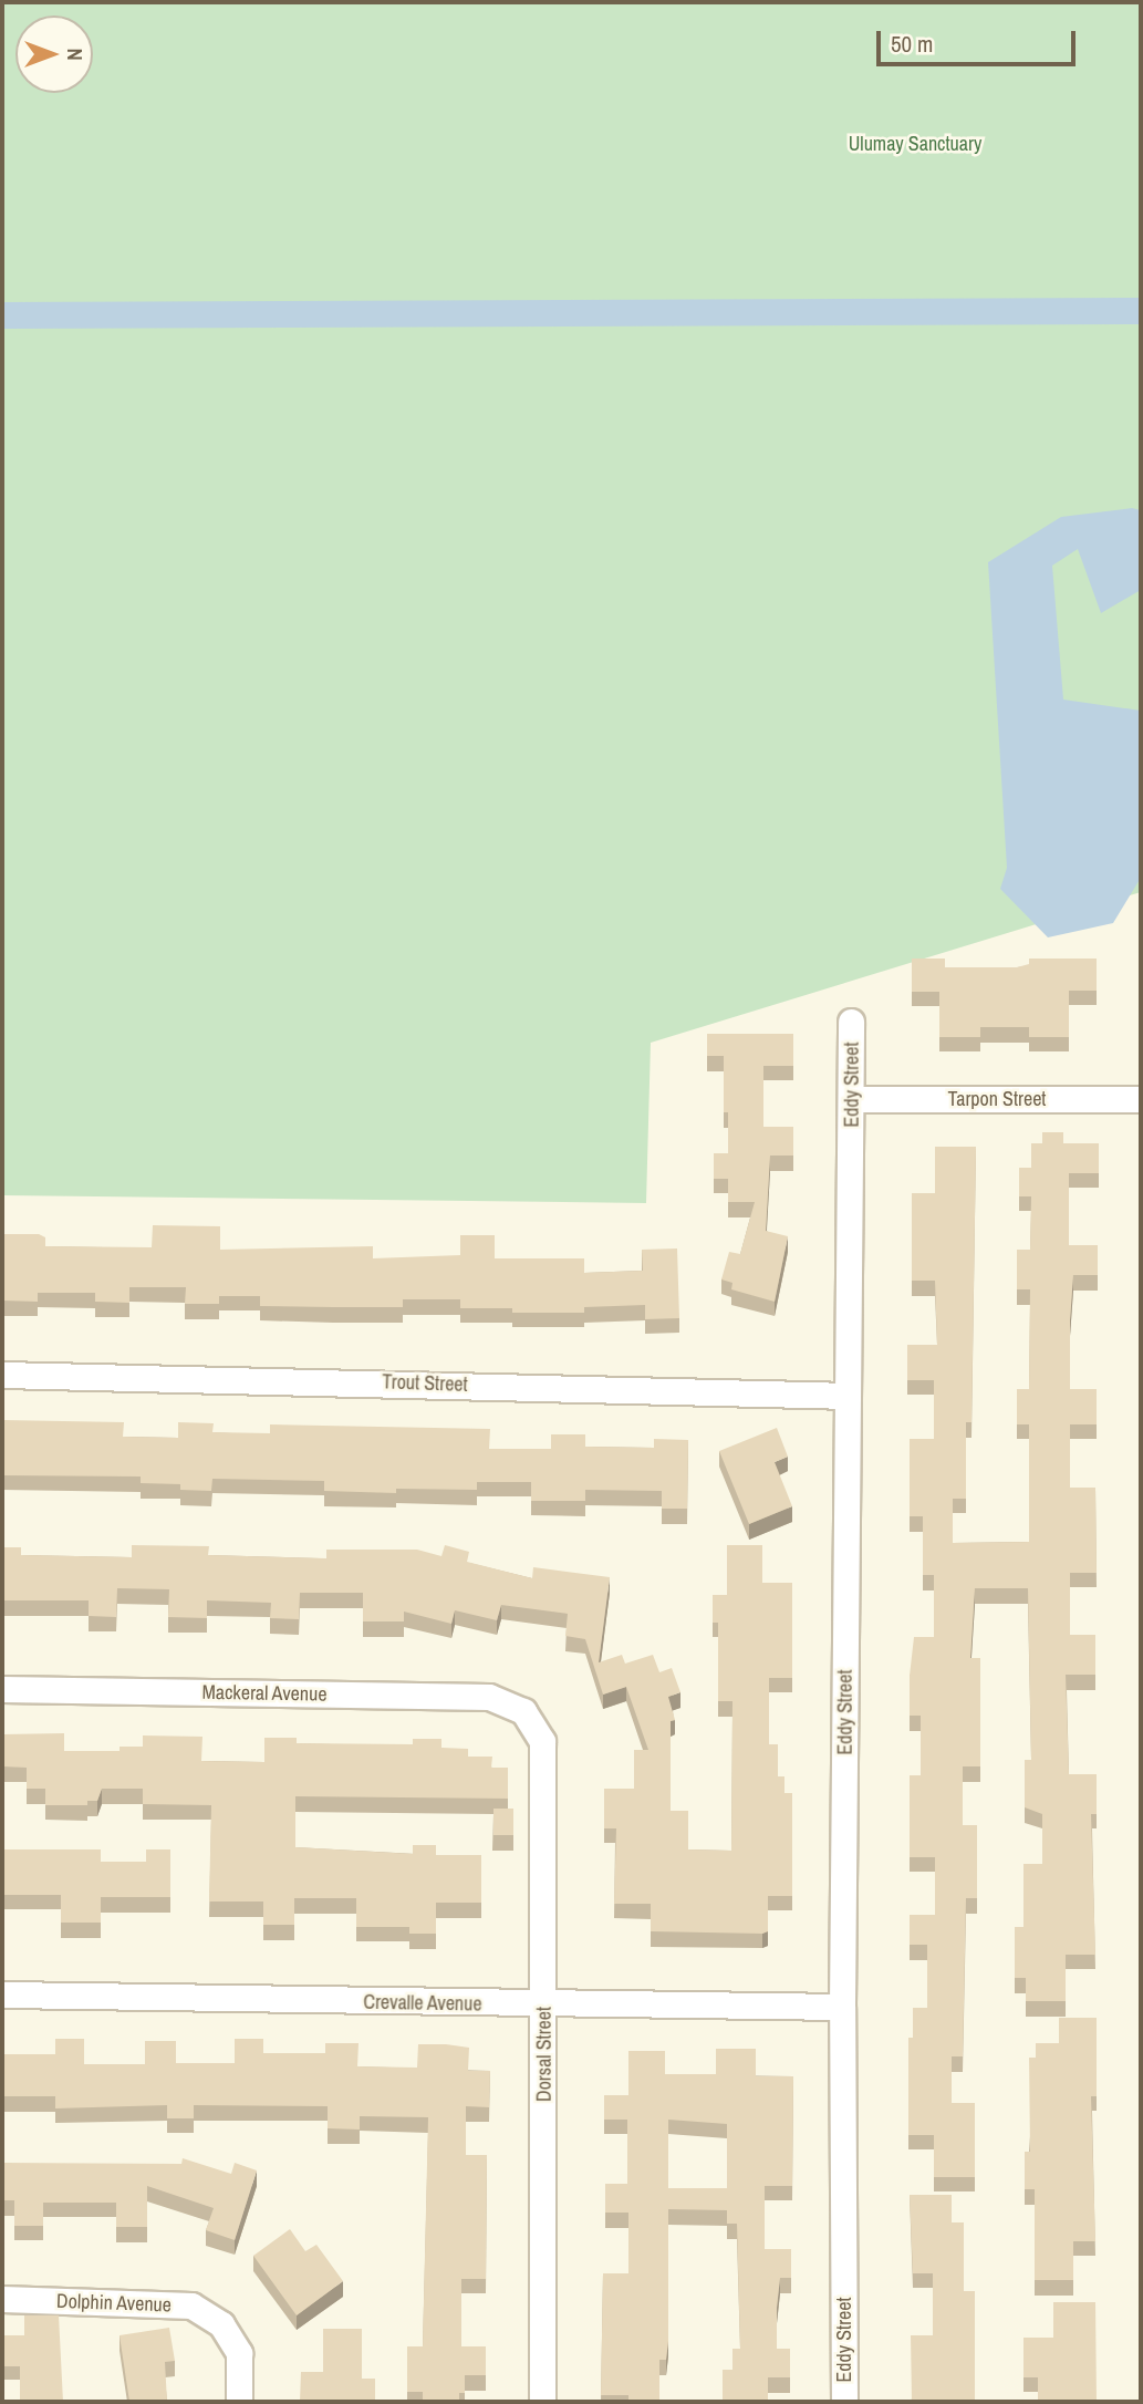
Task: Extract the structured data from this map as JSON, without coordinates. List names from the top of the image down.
{
  "streets": {
    "street": [
      "Eddy Street",
      "Tarpon Street",
      "Trout Street",
      "Mackeral Avenue",
      "Crevalle Avenue",
      "Dorsal Street",
      "Dolphin Avenue"
    ]
  },
  "crossings": [
    ["Eddy Street", "Tarpon Street"],
    ["Eddy Street", "Trout Street"],
    ["Eddy Street", "Crevalle Avenue"],
    ["Mackeral Avenue", "Dorsal Street"],
    ["Crevalle Avenue", "Dorsal Street"]
  ],
  "parks": ["Ulumay Sanctuary"],
  "scale_bar": "50 m",
  "north": "right"
}
